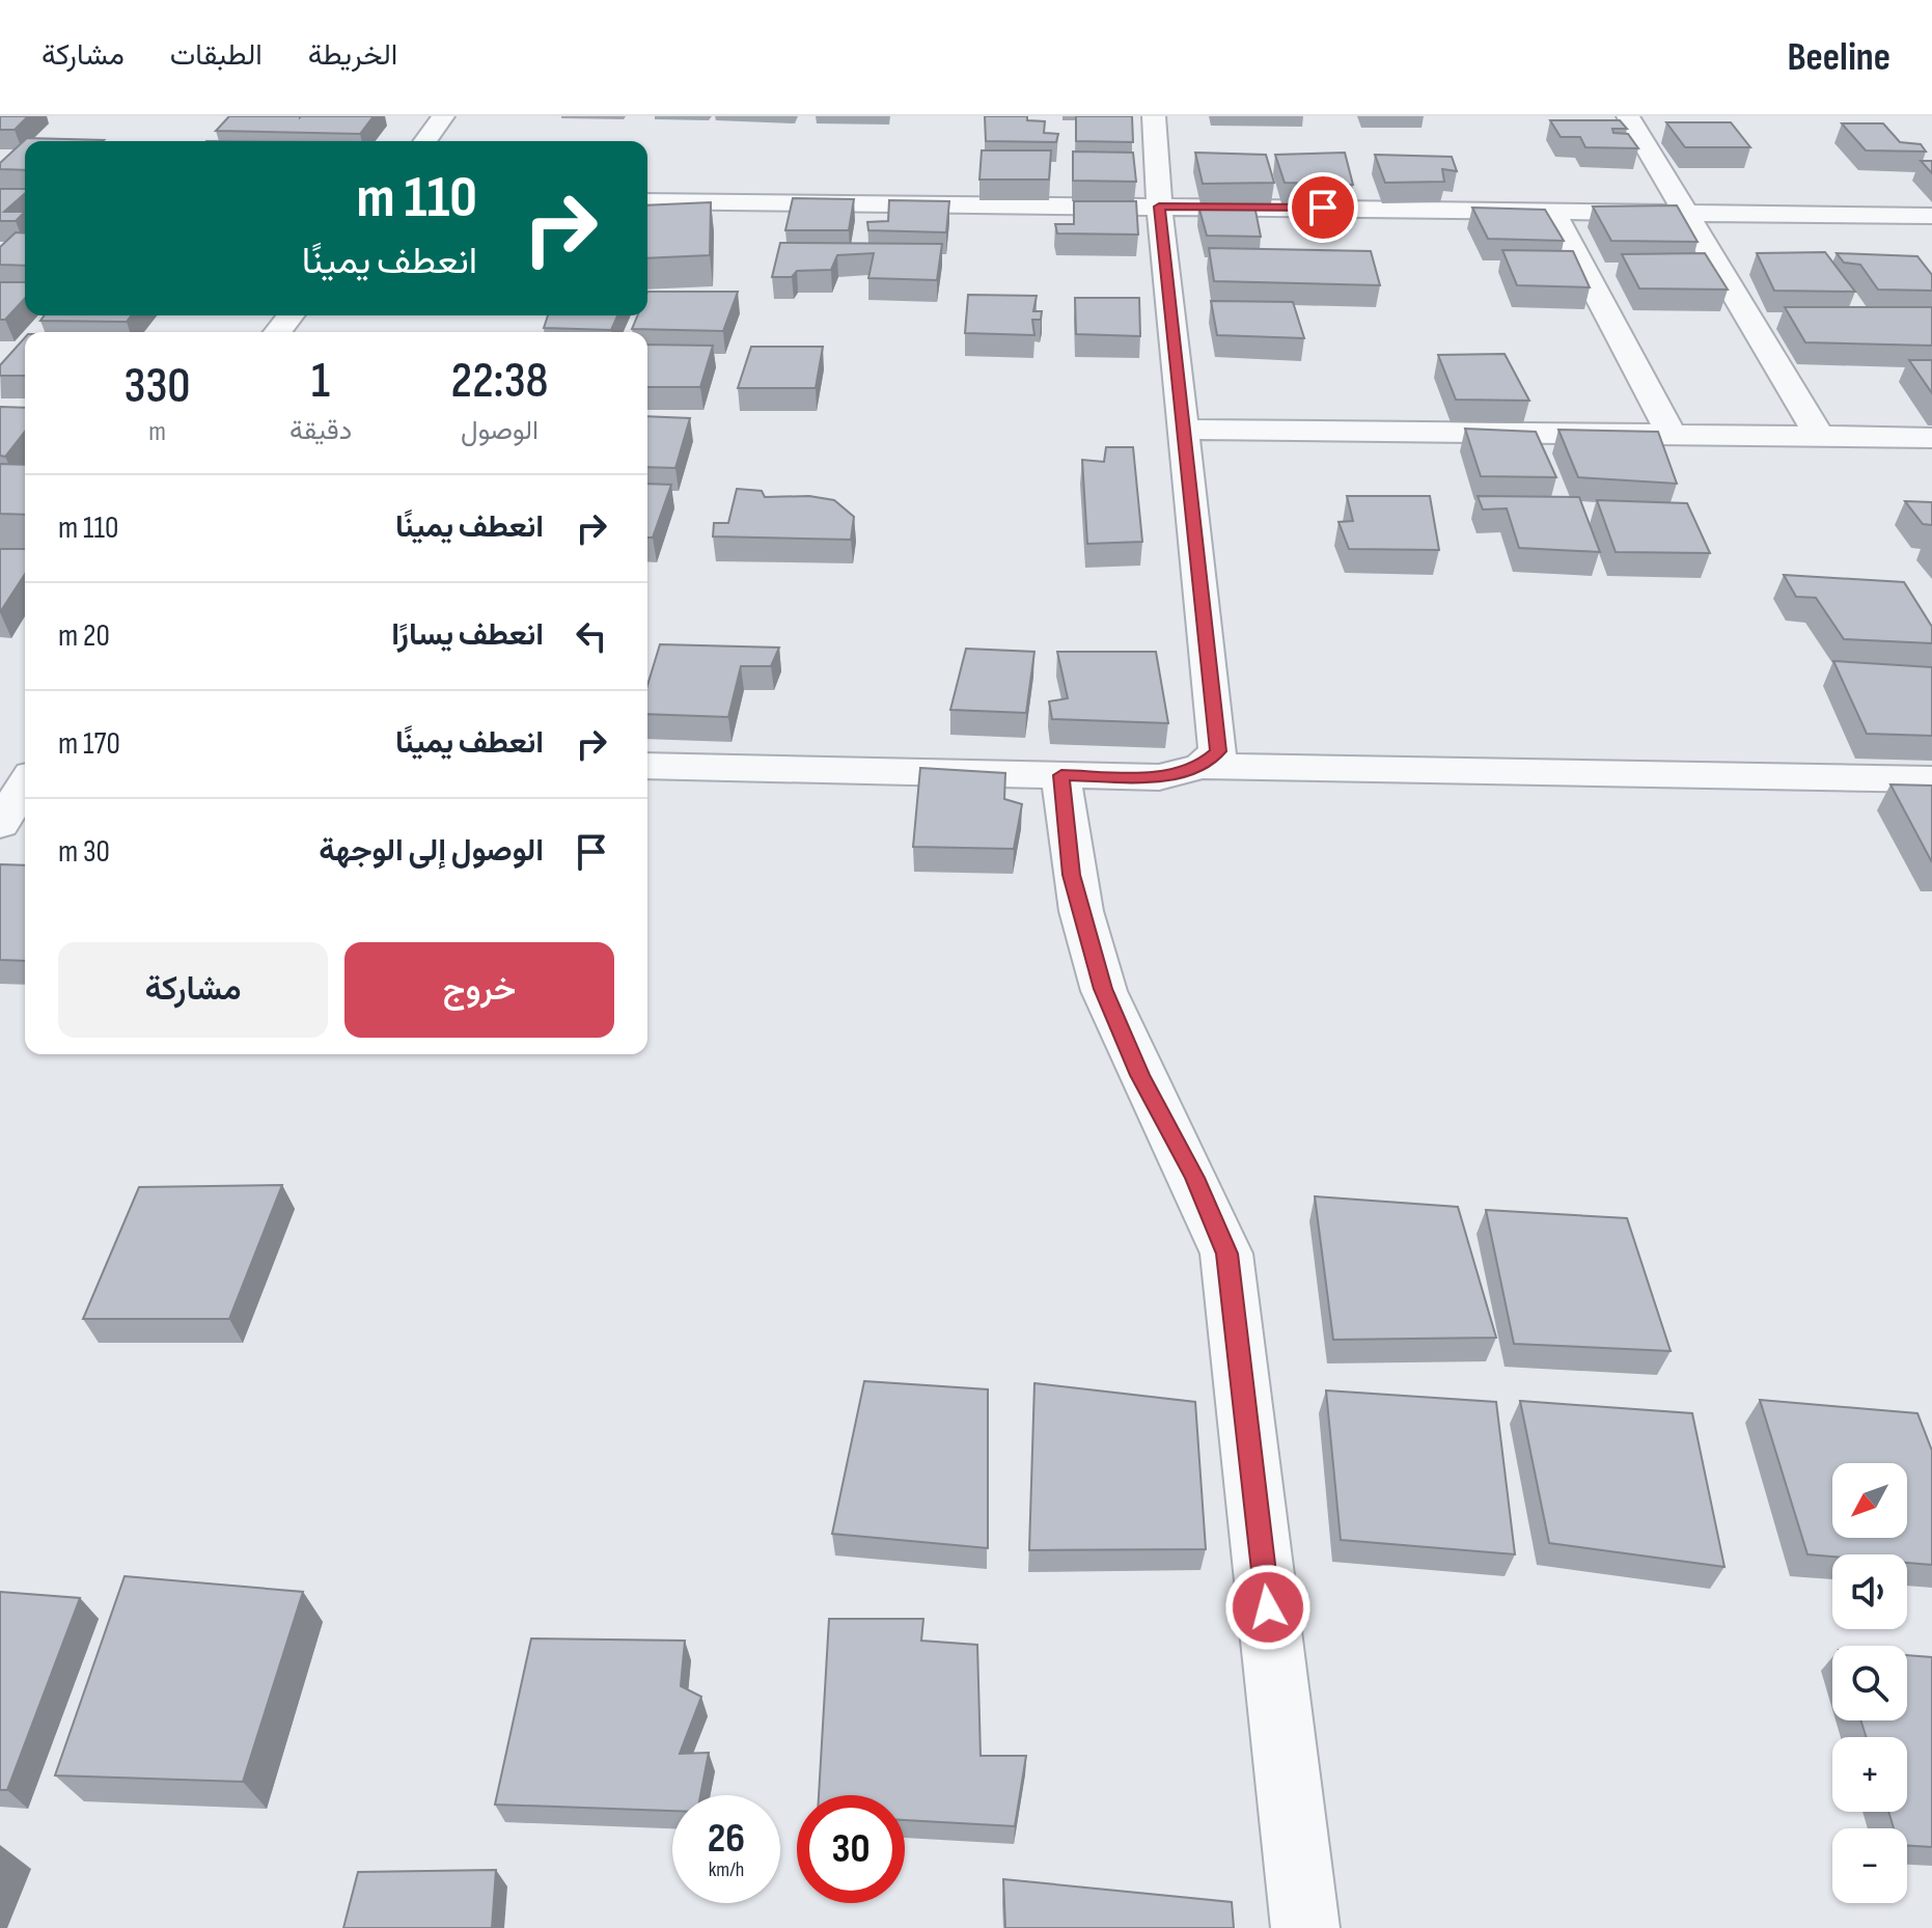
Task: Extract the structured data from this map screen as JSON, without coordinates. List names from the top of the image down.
{
  "north": "bottom left",
  "page": {
    "header": "Beeline",
    "nav": ["الخريطة", "الطبقات", "مشاركة"],
    "turn": ["110 m", "انعطف يمينًا"],
    "eta": [
      "22:38",
      "الوصول",
      "1",
      "دقيقة",
      "330",
      "m"
    ],
    "list": [
      {
        "name": "انعطف يمينًا",
        "value": "110 m"
      },
      {
        "name": "انعطف يسارًا",
        "value": "20 m"
      },
      {
        "name": "انعطف يمينًا",
        "value": "170 m"
      },
      {
        "name": "الوصول إلى الوجهة",
        "value": "30 m"
      }
    ],
    "buttons": ["خروج", "مشاركة"],
    "map_buttons": ["+", "−"],
    "speed": "26 km/h",
    "limit": "30"
  }
}
